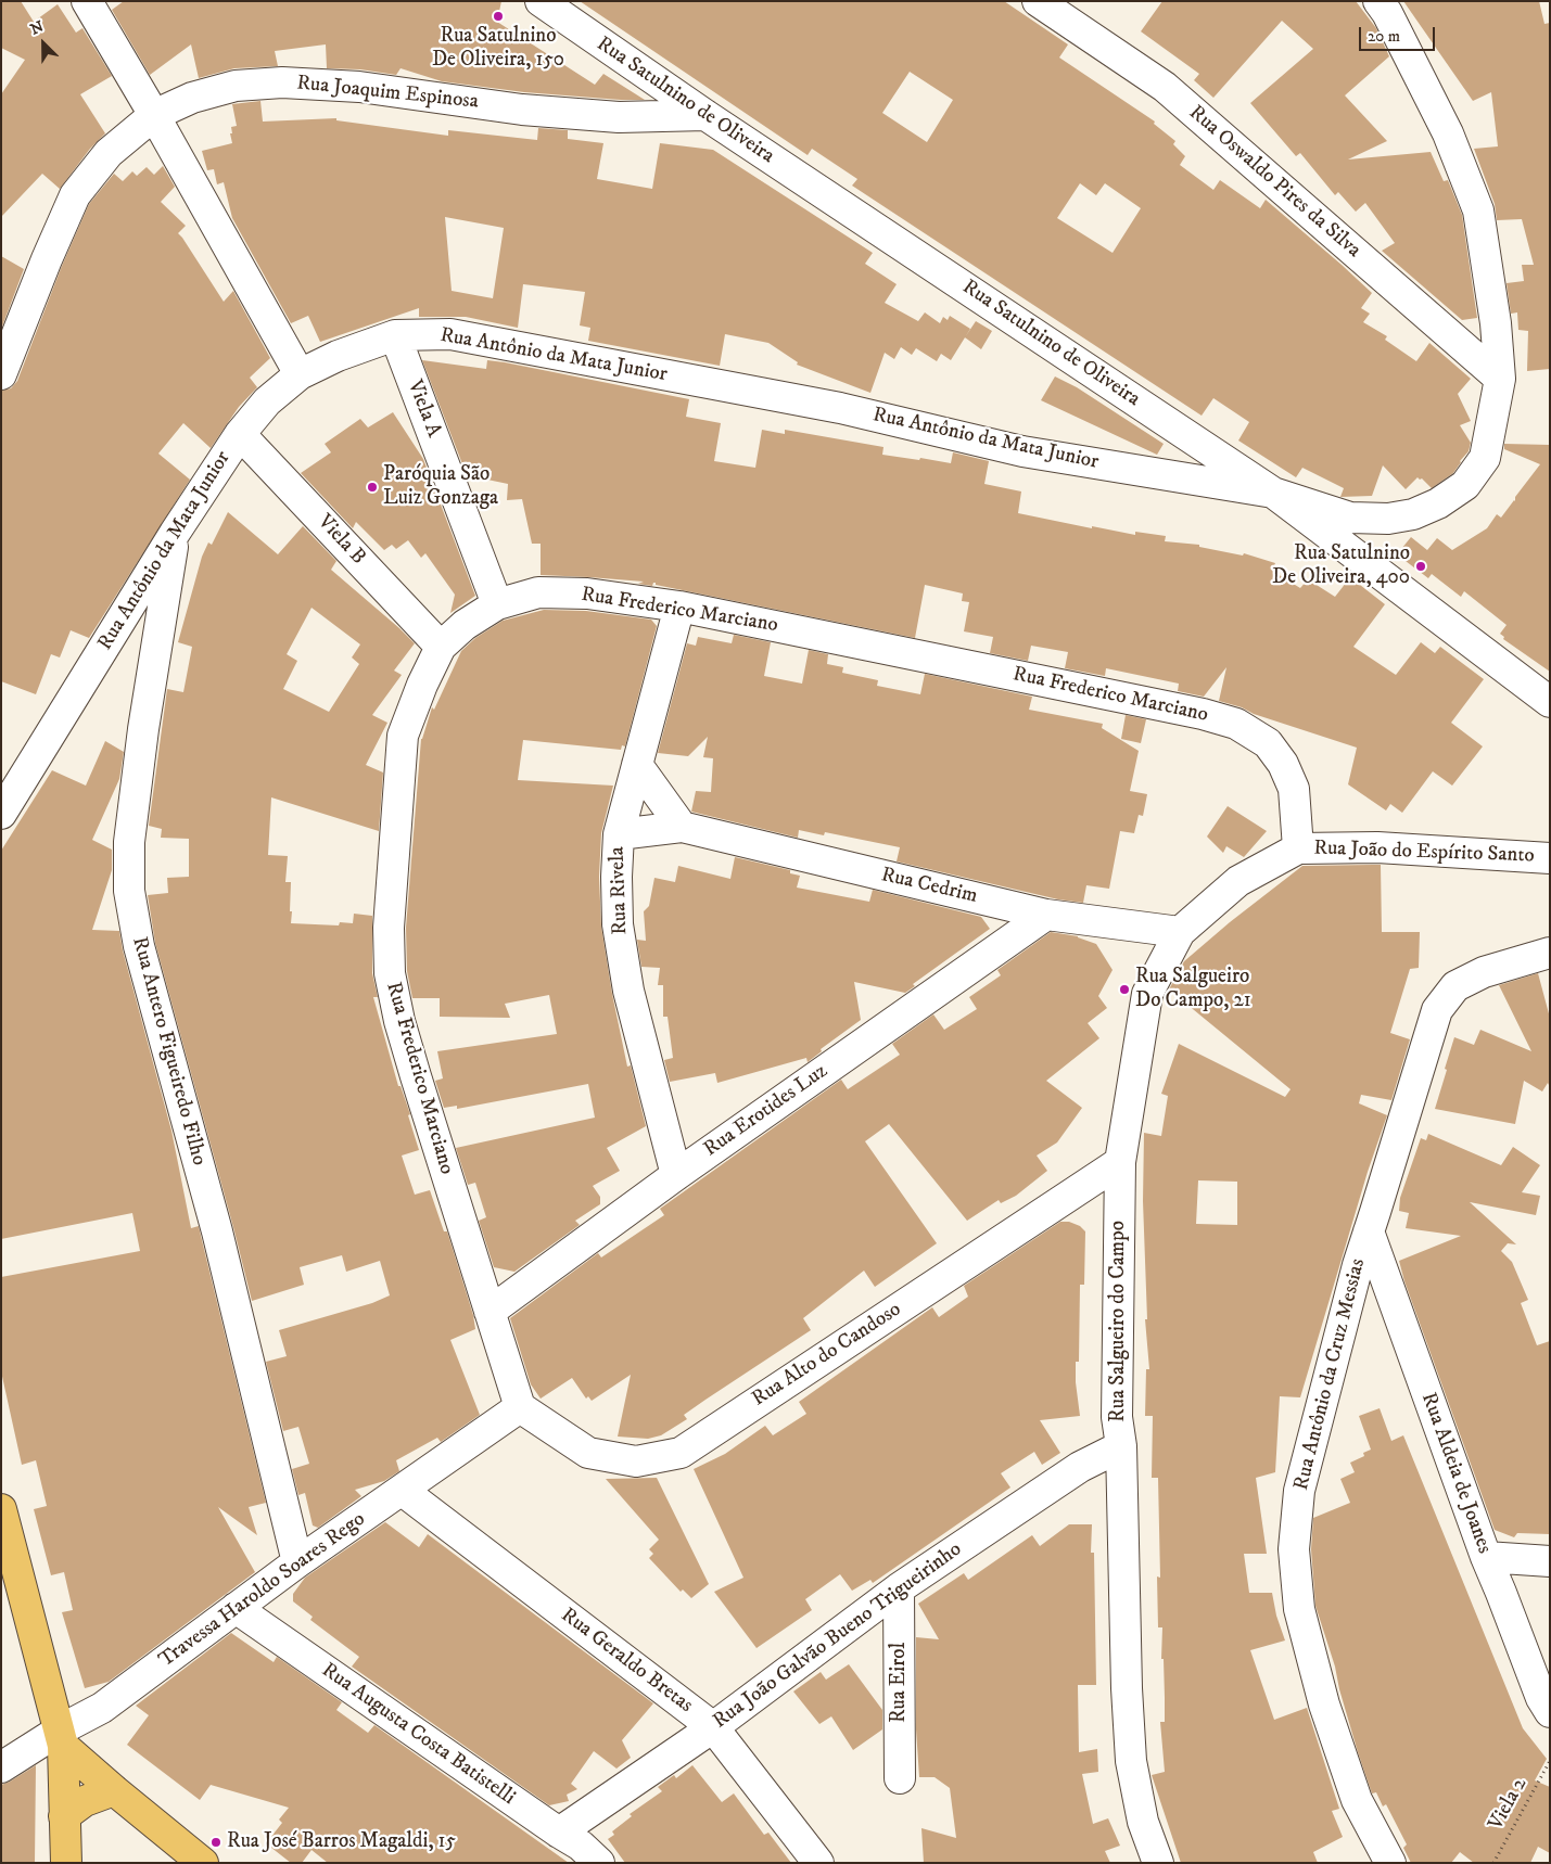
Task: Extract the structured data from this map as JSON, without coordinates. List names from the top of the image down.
{
  "streets": {
    "street": [
      "Rua Joaquim Espinosa",
      "Rua Satulnino de Oliveira",
      "Rua Oswaldo Pires da Silva",
      "Rua Antônio da Mata Junior",
      "Viela A",
      "Viela B",
      "Rua Frederico Marciano",
      "Rua João do Espírito Santo",
      "Rua Cedrim",
      "Rua Rivela",
      "Rua Antero Figueiredo Filho",
      "Rua Erotides Luz",
      "Rua Salgueiro do Campo",
      "Rua Alto do Candoso",
      "Rua Antônio da Cruz Messias",
      "Rua Aldeia de Joanes",
      "Travessa Haroldo Soares Rego",
      "Rua João Galvão Bueno Trigueirinho",
      "Rua Geraldo Bretas",
      "Rua Eirol",
      "Rua Augusta Costa Batistelli"
    ],
    "path": ["Viela 2"]
  },
  "crossings": [
    ["Rua Joaquim Espinosa", "Rua Satulnino de Oliveira"],
    ["Rua Satulnino de Oliveira", "Rua Antônio da Mata Junior"],
    ["Rua Antônio da Mata Junior", "Viela A"],
    ["Rua Antônio da Mata Junior", "Viela B"],
    ["Rua Antônio da Mata Junior", "Rua Antero Figueiredo Filho"],
    ["Viela A", "Rua Frederico Marciano"],
    ["Viela B", "Rua Frederico Marciano"],
    ["Rua Frederico Marciano", "Rua João do Espírito Santo"],
    ["Rua Frederico Marciano", "Rua Rivela"],
    ["Rua Frederico Marciano", "Rua Erotides Luz"],
    ["Rua Frederico Marciano", "Rua Salgueiro do Campo"],
    ["Rua Frederico Marciano", "Rua Alto do Candoso"],
    ["Rua Frederico Marciano", "Travessa Haroldo Soares Rego"],
    ["Rua João do Espírito Santo", "Rua Salgueiro do Campo"],
    ["Rua Cedrim", "Rua Rivela"],
    ["Rua Cedrim", "Rua Erotides Luz"],
    ["Rua Cedrim", "Rua Salgueiro do Campo"],
    ["Rua Rivela", "Rua Erotides Luz"],
    ["Rua Antero Figueiredo Filho", "Travessa Haroldo Soares Rego"],
    ["Rua Salgueiro do Campo", "Rua Alto do Candoso"],
    ["Rua Salgueiro do Campo", "Rua João Galvão Bueno Trigueirinho"],
    ["Rua Alto do Candoso", "Travessa Haroldo Soares Rego"],
    ["Rua Antônio da Cruz Messias", "Rua Aldeia de Joanes"],
    ["Travessa Haroldo Soares Rego", "Rua Geraldo Bretas"],
    ["Travessa Haroldo Soares Rego", "Rua Augusta Costa Batistelli"],
    ["Rua João Galvão Bueno Trigueirinho", "Rua Geraldo Bretas"],
    ["Rua João Galvão Bueno Trigueirinho", "Rua Eirol"],
    ["Rua João Galvão Bueno Trigueirinho", "Rua Augusta Costa Batistelli"]
  ],
  "places": [
    "Rua Satulnino De Oliveira, 150",
    "Paróquia São Luiz Gonzaga",
    "Rua Satulnino De Oliveira, 400",
    "Rua Salgueiro Do Campo, 21",
    "Rua José Barros Magaldi, 15"
  ],
  "scale_bar": "20 m",
  "north": "top left"
}
